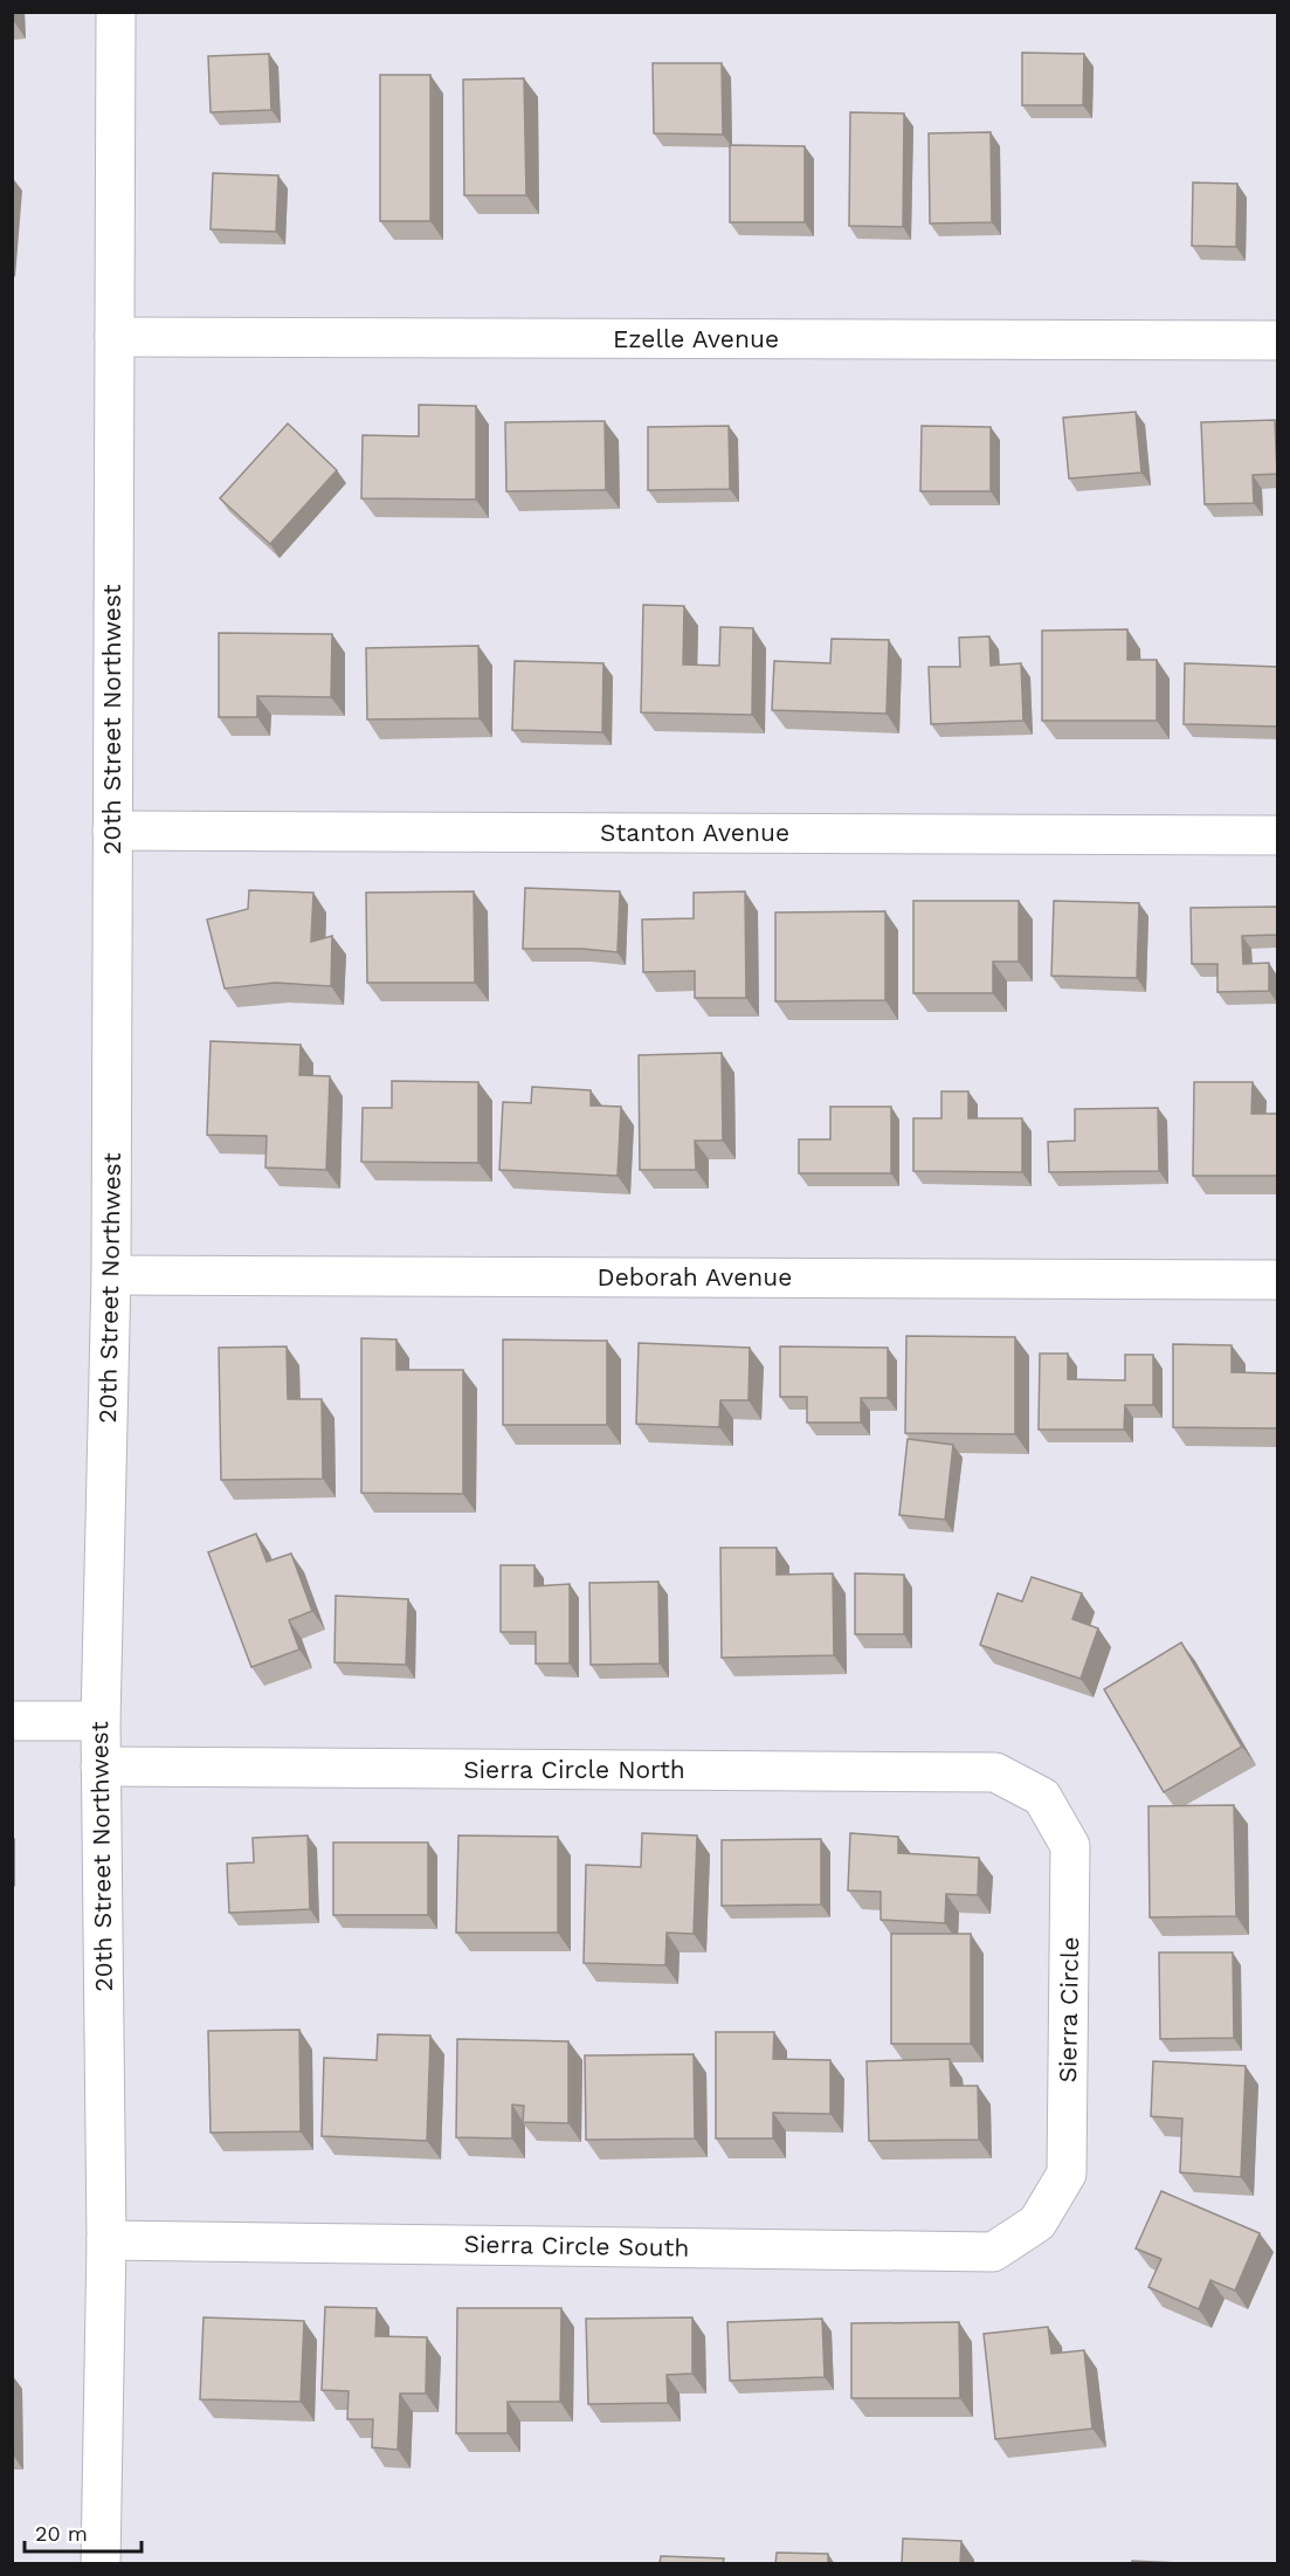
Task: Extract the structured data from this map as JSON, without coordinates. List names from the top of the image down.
{
  "streets": {
    "street": [
      "Ezelle Avenue",
      "20th Street Northwest",
      "Stanton Avenue",
      "Deborah Avenue",
      "Sierra Circle North",
      "Sierra Circle",
      "Sierra Circle South"
    ]
  },
  "crossings": [
    ["Ezelle Avenue", "20th Street Northwest"],
    ["20th Street Northwest", "Stanton Avenue"],
    ["20th Street Northwest", "Deborah Avenue"],
    ["20th Street Northwest", "Sierra Circle North"],
    ["20th Street Northwest", "Sierra Circle South"],
    ["Sierra Circle North", "Sierra Circle"],
    ["Sierra Circle", "Sierra Circle South"]
  ],
  "scale_bar": "20 m"
}
